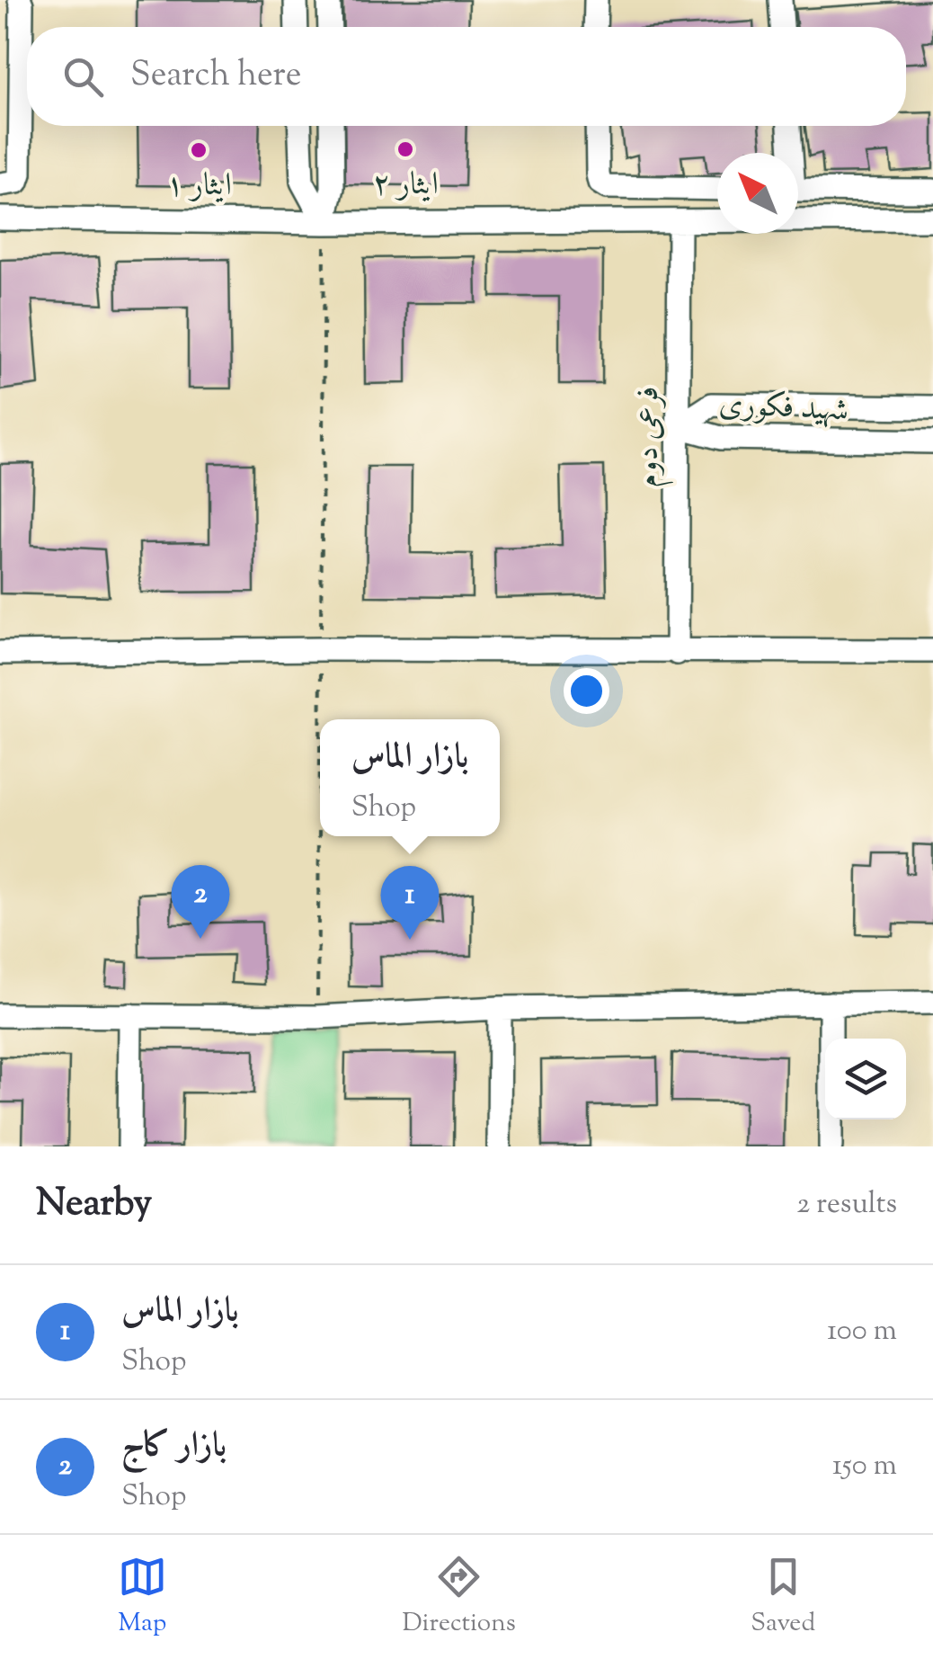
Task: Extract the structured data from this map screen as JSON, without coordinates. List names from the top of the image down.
{
  "streets": {
    "street": ["شهید فکوری", "فرعی دوم"]
  },
  "crossings": [
    ["شهید فکوری", "فرعی دوم"]
  ],
  "places": ["ایثار ۲", "ایثار ۱"],
  "north": "top left",
  "page": {
    "search": "Search here",
    "popup": ["بازار الماس", "Shop"],
    "pins": ["2", "1"],
    "heading": ["Nearby", "2 results"],
    "list": [
      {
        "mark": "1",
        "name": "بازار الماس",
        "note": "Shop",
        "value": "100 m"
      },
      {
        "mark": "2",
        "name": "بازار کاج",
        "note": "Shop",
        "value": "150 m"
      }
    ],
    "nav": ["Map", "Directions", "Saved"]
  }
}
